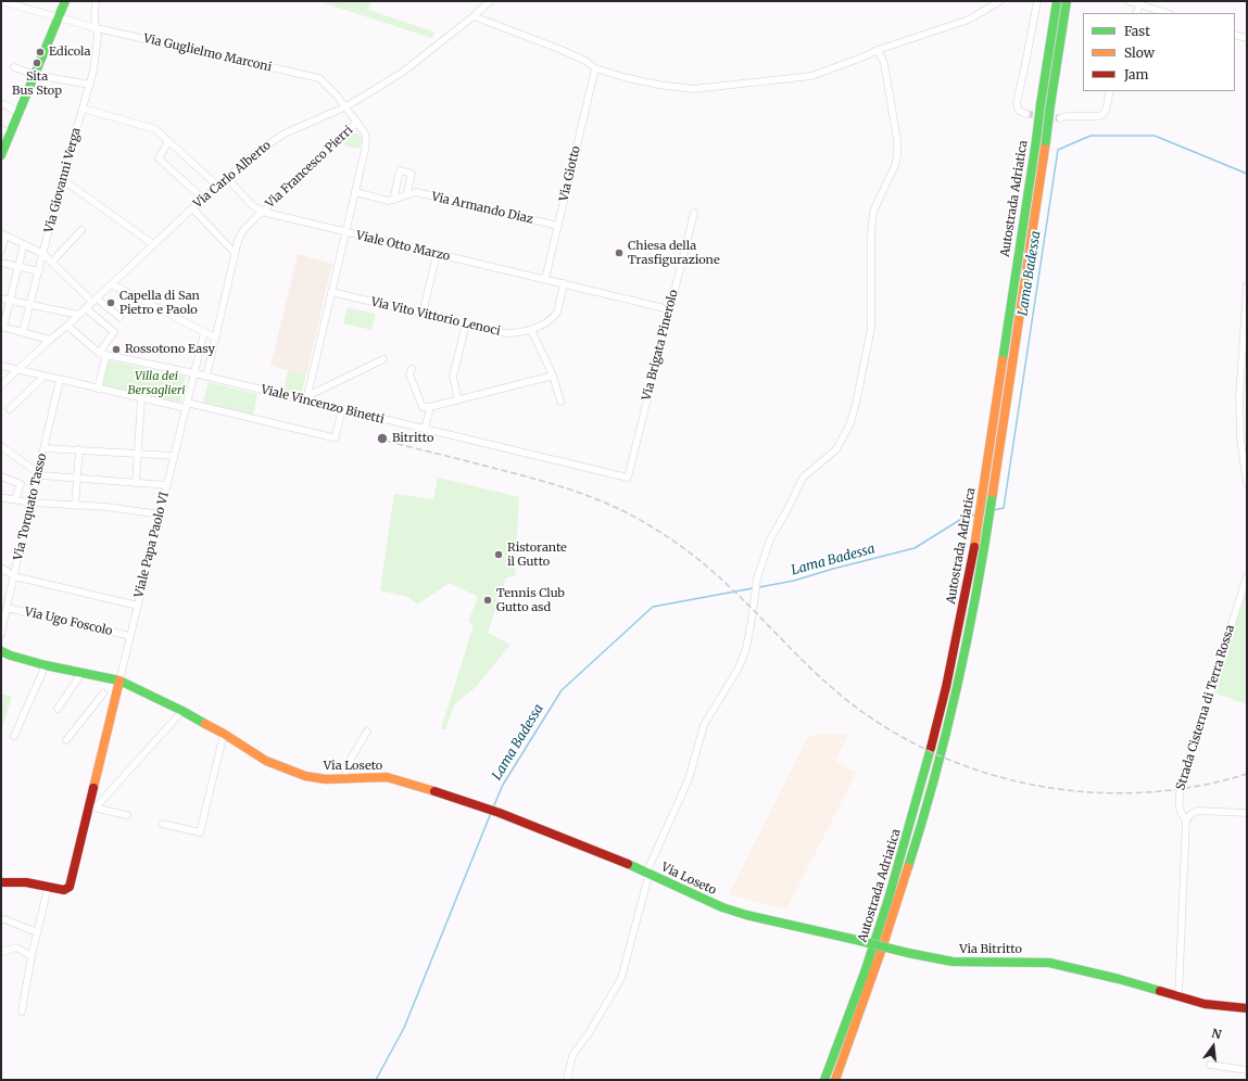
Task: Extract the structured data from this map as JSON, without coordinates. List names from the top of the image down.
{
  "streets": {
    "main road": ["Autostrada Adriatica", "Via Loseto", "Via Bitritto"],
    "street": [
      "Via Guglielmo Marconi",
      "Via Francesco Pierri",
      "Via Giotto",
      "Via Carlo Alberto",
      "Via Giovanni Verga",
      "Via Armando Diaz",
      "Viale Otto Marzo",
      "Via Vito Vittorio Lenoci",
      "Via Brigata Pinerolo",
      "Viale Vincenzo Binetti",
      "Via Torquato Tasso",
      "Viale Papa Paolo VI",
      "Via Ugo Foscolo",
      "Strada Cisterna di Terra Rossa"
    ]
  },
  "crossings": [
    ["Via Guglielmo Marconi", "Via Francesco Pierri"],
    ["Via Guglielmo Marconi", "Via Carlo Alberto"],
    ["Via Guglielmo Marconi", "Via Giovanni Verga"],
    ["Via Guglielmo Marconi", "Via Armando Diaz"],
    ["Via Guglielmo Marconi", "Viale Otto Marzo"],
    ["Via Guglielmo Marconi", "Via Vito Vittorio Lenoci"],
    ["Via Guglielmo Marconi", "Viale Vincenzo Binetti"],
    ["Via Francesco Pierri", "Viale Otto Marzo"],
    ["Via Francesco Pierri", "Viale Vincenzo Binetti"],
    ["Via Giotto", "Via Armando Diaz"],
    ["Via Giotto", "Viale Otto Marzo"],
    ["Viale Otto Marzo", "Via Vito Vittorio Lenoci"],
    ["Viale Otto Marzo", "Via Brigata Pinerolo"],
    ["Via Brigata Pinerolo", "Viale Vincenzo Binetti"],
    ["Viale Vincenzo Binetti", "Viale Papa Paolo VI"],
    ["Via Torquato Tasso", "Via Ugo Foscolo"],
    ["Viale Papa Paolo VI", "Via Ugo Foscolo"],
    ["Viale Papa Paolo VI", "Via Loseto"],
    ["Strada Cisterna di Terra Rossa", "Via Bitritto"],
    ["Via Loseto", "Via Bitritto"]
  ],
  "water": ["Lama Badessa"],
  "parks": ["Villa dei Bersaglieri"],
  "places": [
    "Edicola",
    "Sita Bus Stop",
    "Chiesa della Trasfigurazione",
    "Capella di San Pietro e Paolo",
    "Rossotono Easy",
    "Bitritto",
    "Ristorante il Gutto",
    "Tennis Club Gutto asd"
  ],
  "legend": ["Fast", "Slow", "Jam"],
  "north": "top"
}
